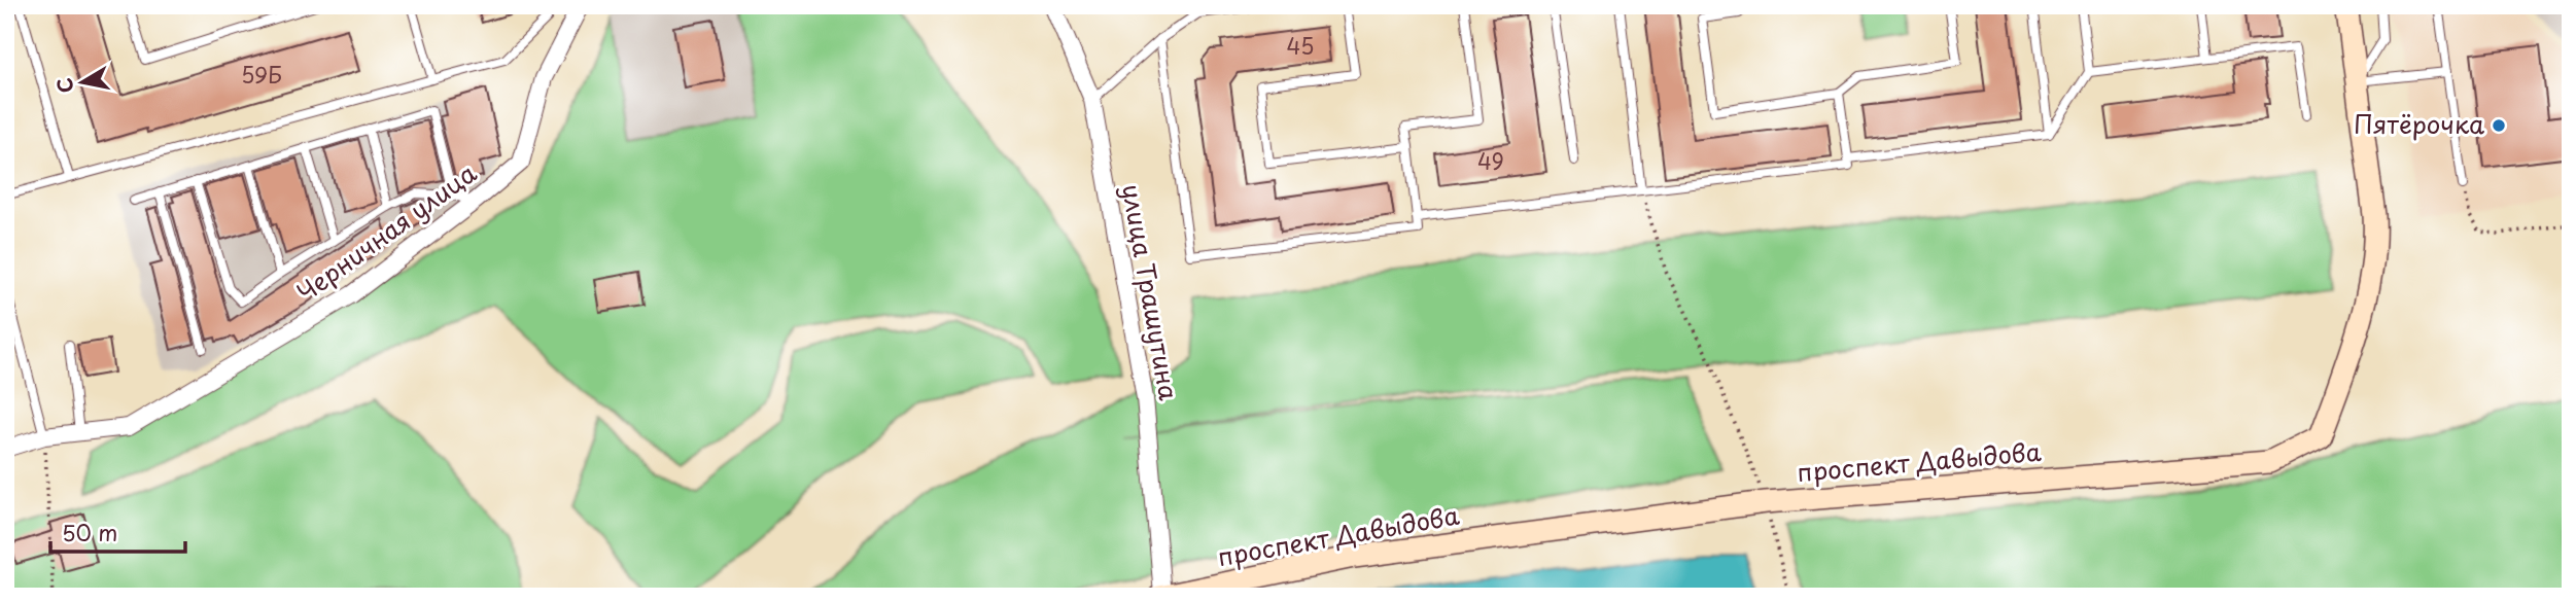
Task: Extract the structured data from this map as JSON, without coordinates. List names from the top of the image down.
{
  "streets": {
    "street": ["Черничная улица", "улица Трашутина", "проспект Давыдова"]
  },
  "crossings": [
    ["улица Трашутина", "проспект Давыдова"]
  ],
  "places": ["Пятёрочка"],
  "house_numbers": ["45", "59Б", "49"],
  "scale_bar": "50 m",
  "north": "left"
}
